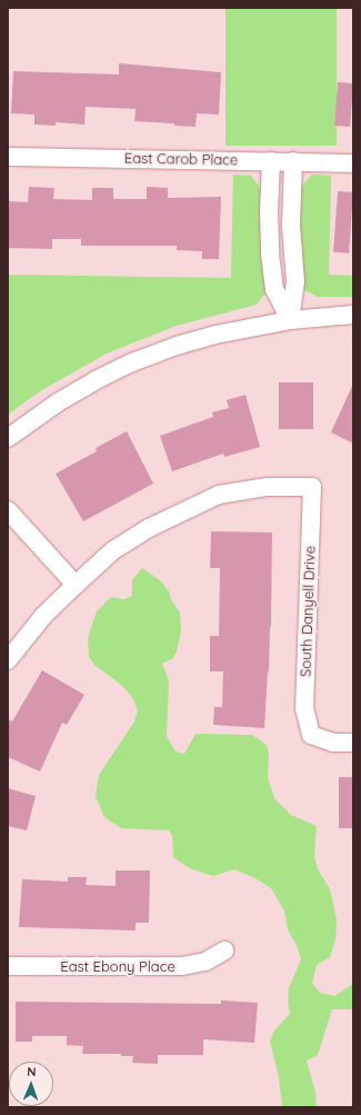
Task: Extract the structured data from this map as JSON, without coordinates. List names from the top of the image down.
{
  "streets": {
    "street": ["East Carob Place", "South Danyell Drive", "East Ebony Place"]
  },
  "north": "top"
}
